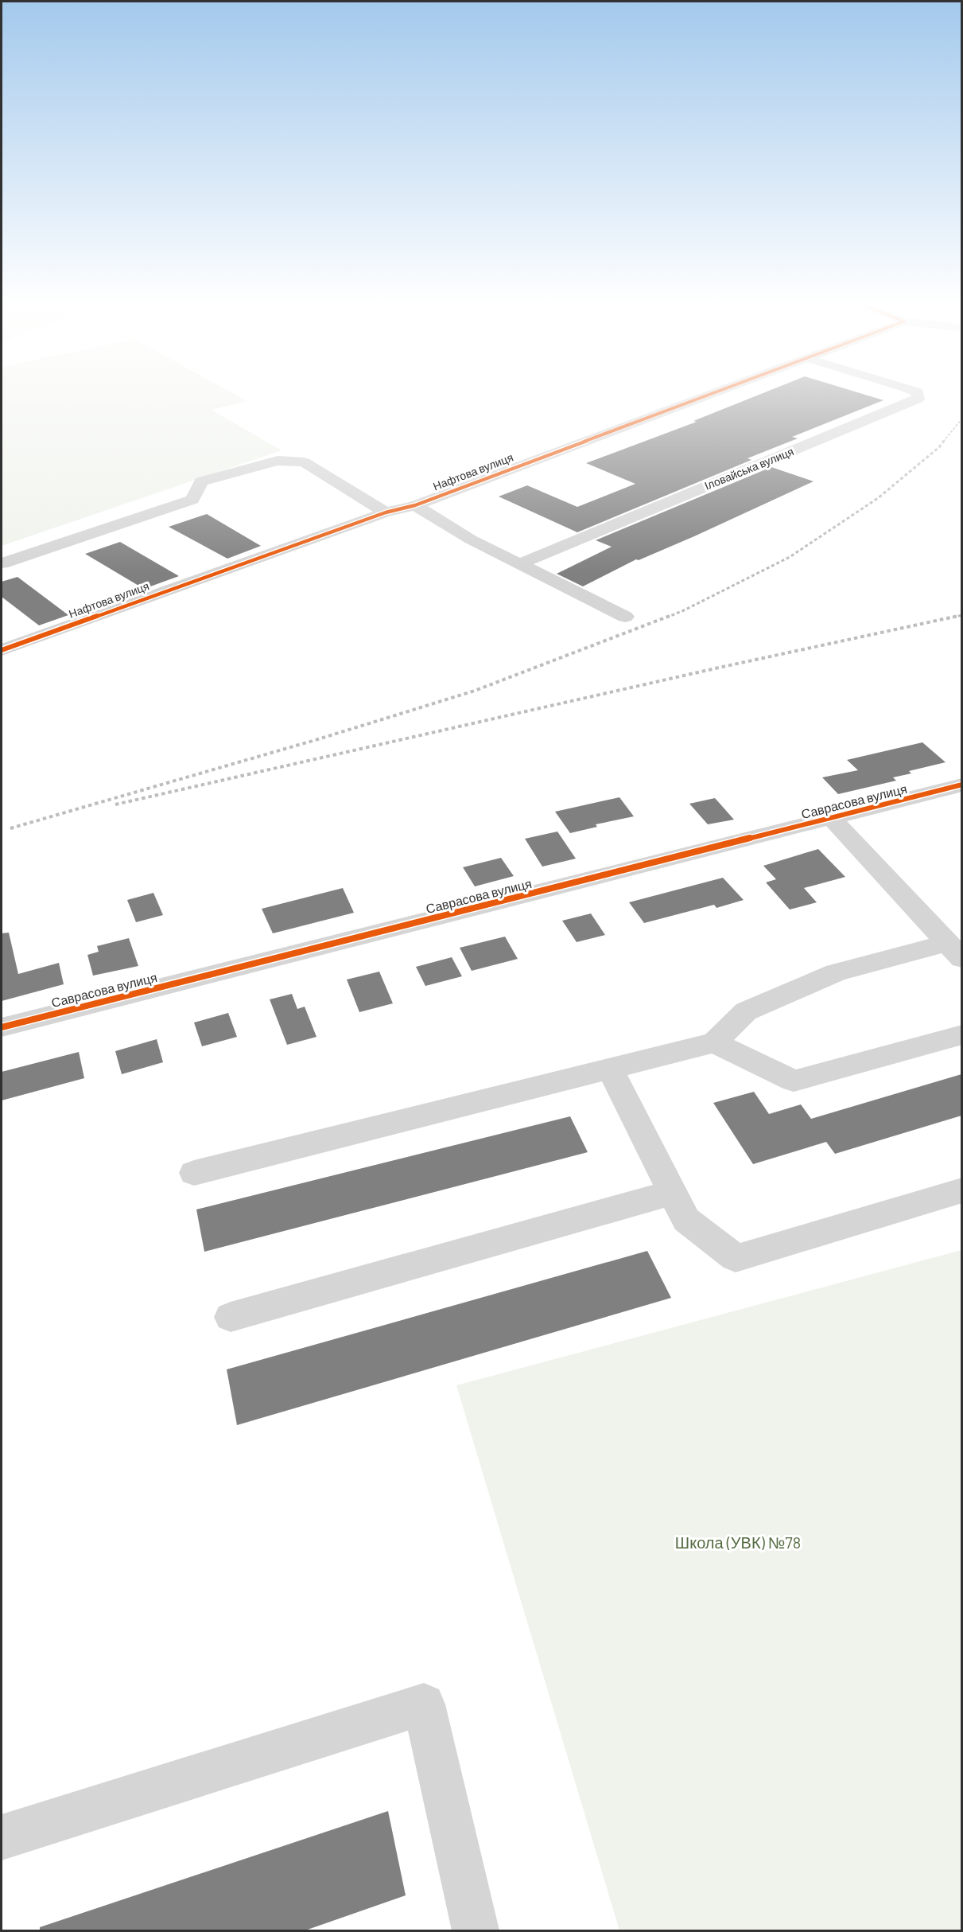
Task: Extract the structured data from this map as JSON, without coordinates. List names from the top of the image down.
{
  "streets": {
    "street": ["Іловайська вулиця", "Нафтова вулиця", "Саврасова вулиця"]
  },
  "parks": ["Школа (УВК) №78"]
}
